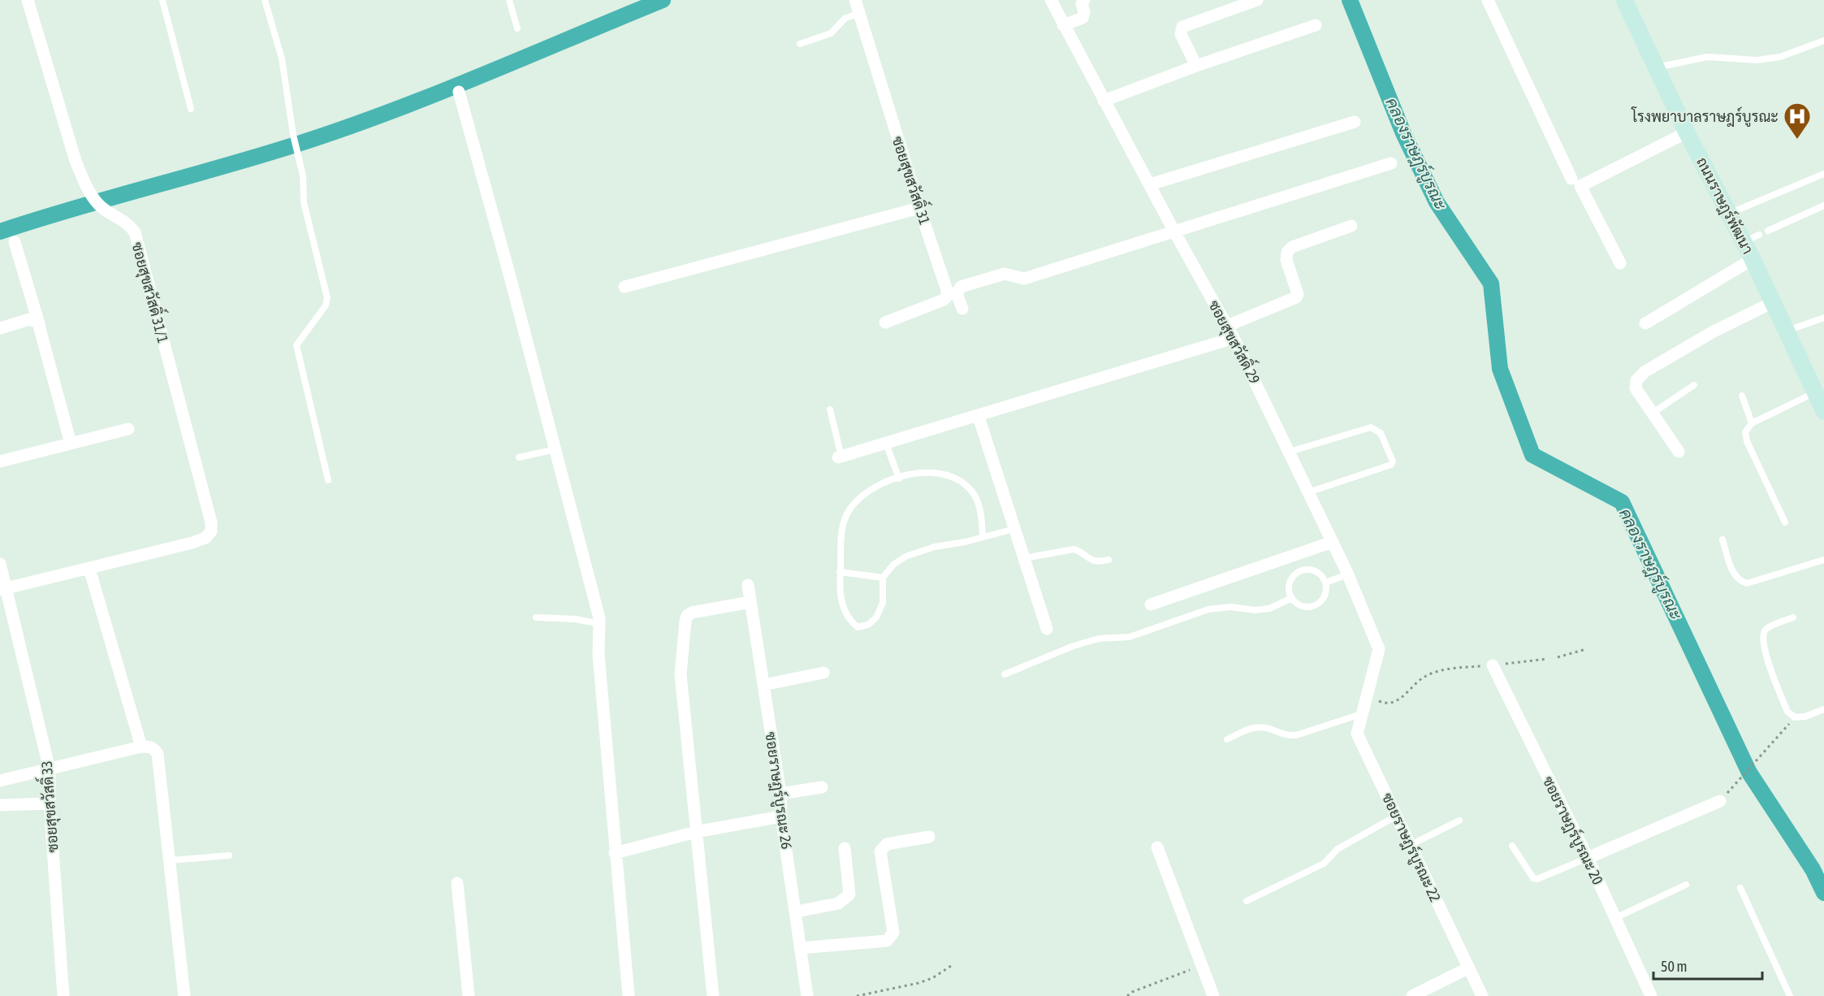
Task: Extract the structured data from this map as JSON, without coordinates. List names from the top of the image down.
{
  "streets": {
    "street": [
      "ซอยสุขสวัสดิ์ 31",
      "ถนนราษฎร์พัฒนา",
      "ซอยสุขสวัสดิ์ 31/1",
      "ซอยสุขสวัสดิ์ 29",
      "ซอยราษฎร์บูรณะ 26",
      "ซอยสุขสวัสดิ์ 33",
      "ซอยราษฎร์บูรณะ 20",
      "ซอยราษฎร์บูรณะ 22"
    ]
  },
  "crossings": [
    ["ซอยสุขสวัสดิ์ 29", "ซอยราษฎร์บูรณะ 22"]
  ],
  "water": ["คลองราษฎร์บูรณะ"],
  "places": {
    "hospital": ["โรงพยาบาลราษฎร์บูรณะ"]
  },
  "scale_bar": "50 m"
}
